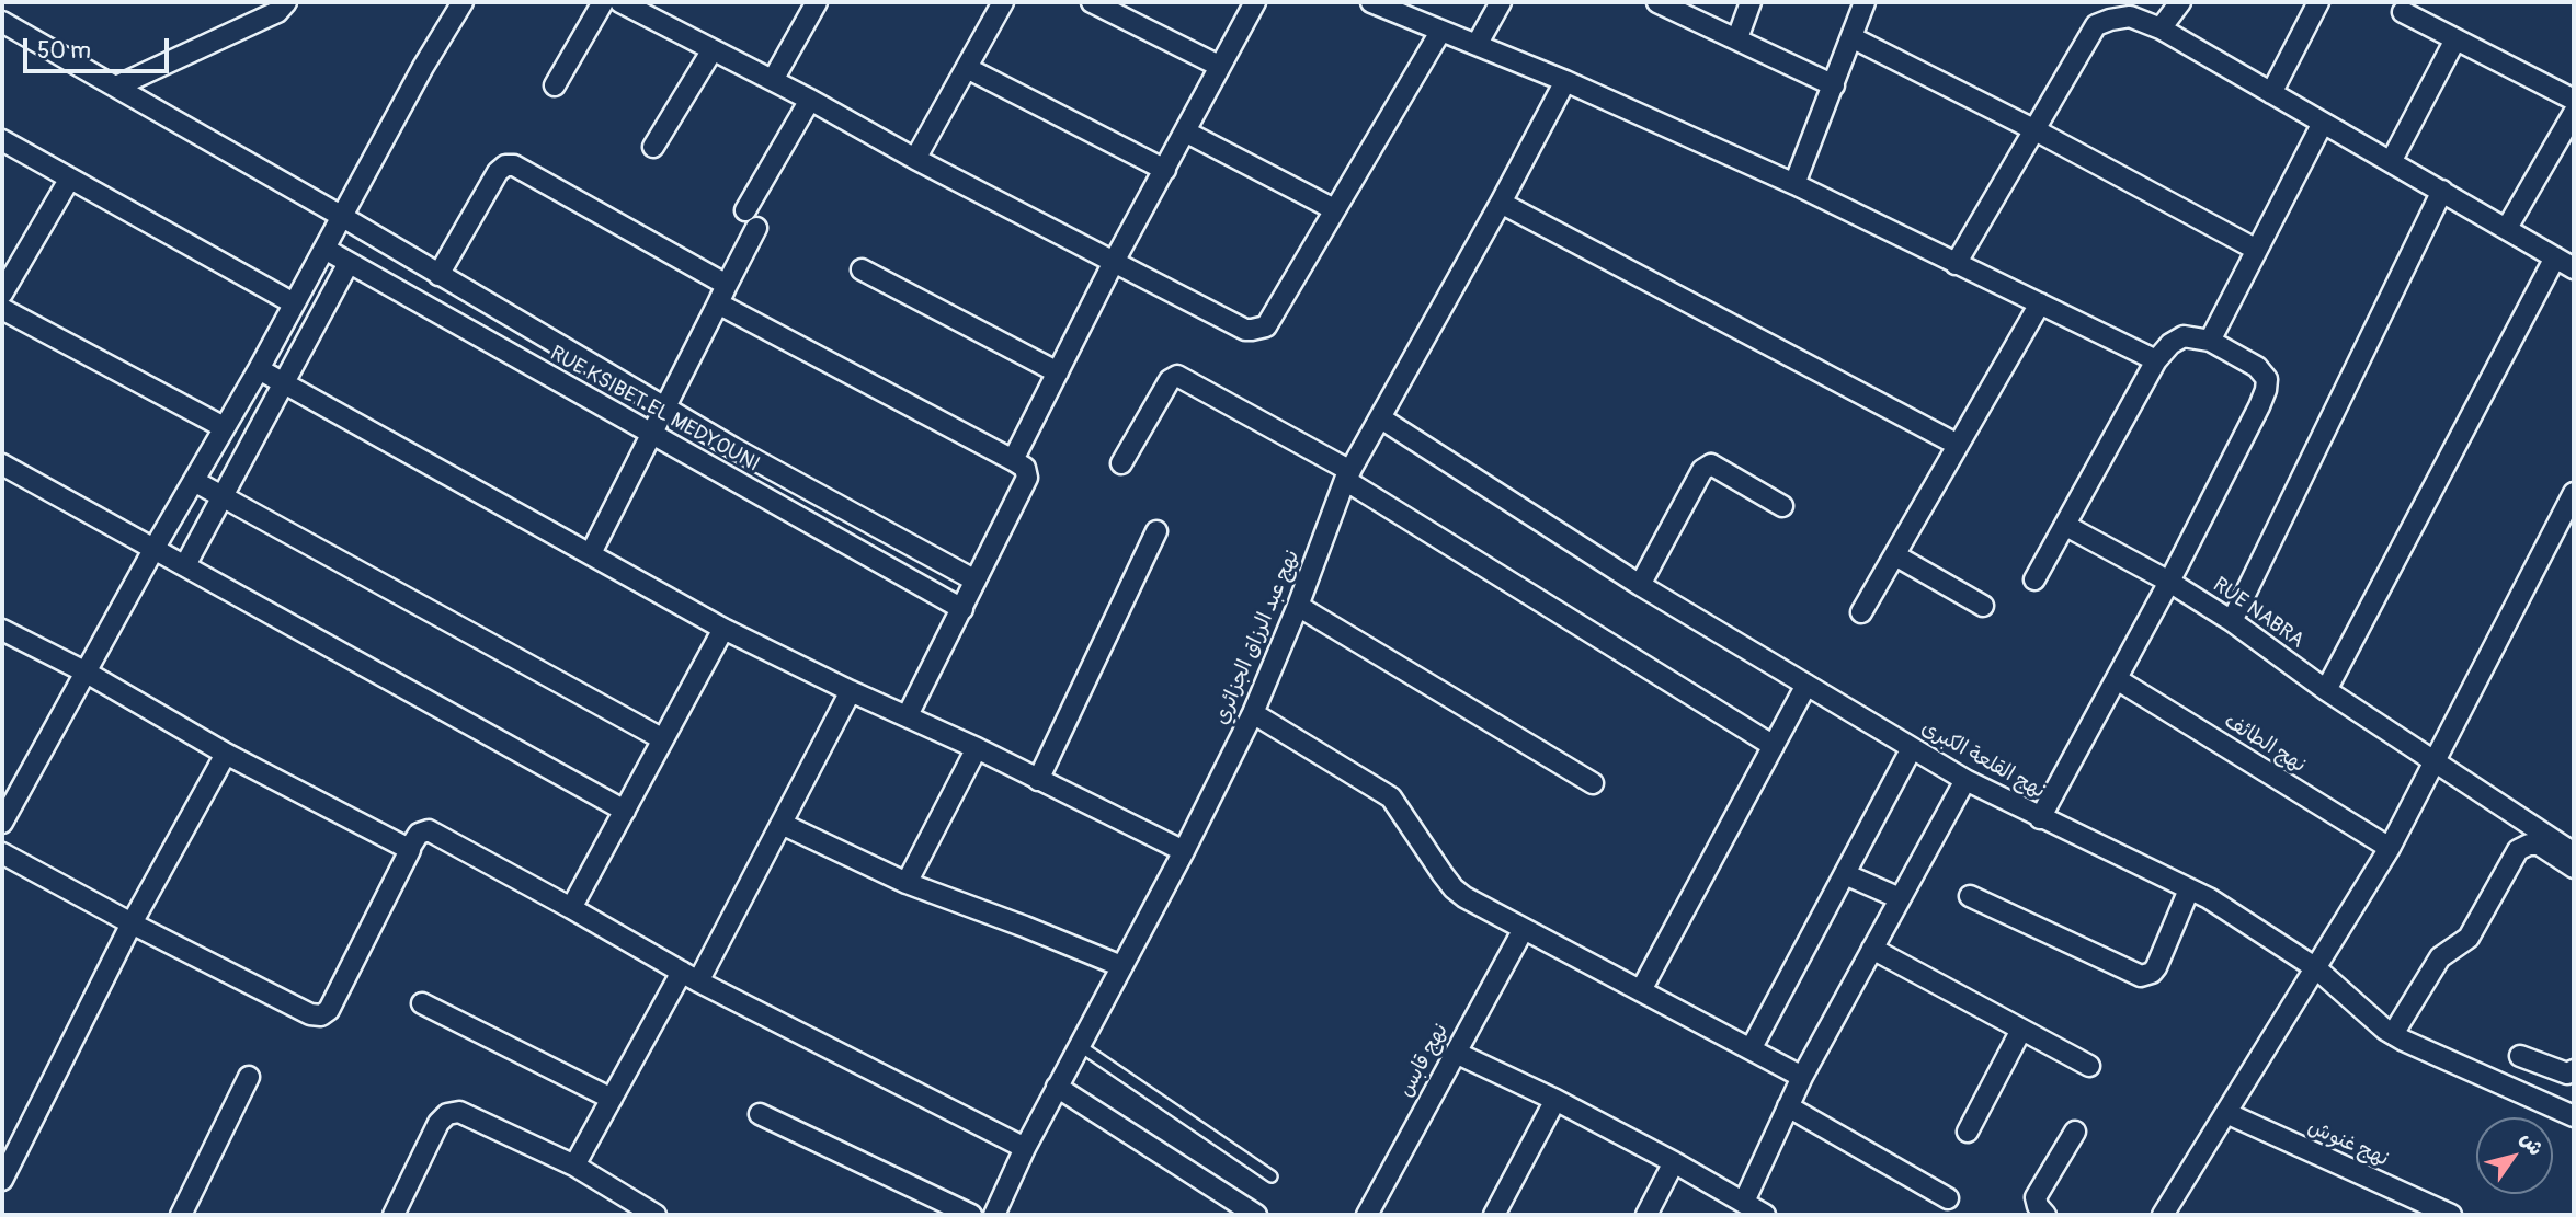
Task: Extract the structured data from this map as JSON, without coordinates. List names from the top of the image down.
{
  "streets": {
    "street": [
      "RUE KSIBET EL MEDYOUNI",
      "RUE NABRA",
      "نهج عبد الرزاق الجزائري",
      "نهج الطائف",
      "نهج القلعة الكبرى",
      "نهج قابس",
      "نهج غنوش"
    ]
  },
  "crossings": [
    ["نهج عبد الرزاق الجزائري", "نهج القلعة الكبرى"]
  ],
  "scale_bar": "50 m",
  "north": "top right"
}
